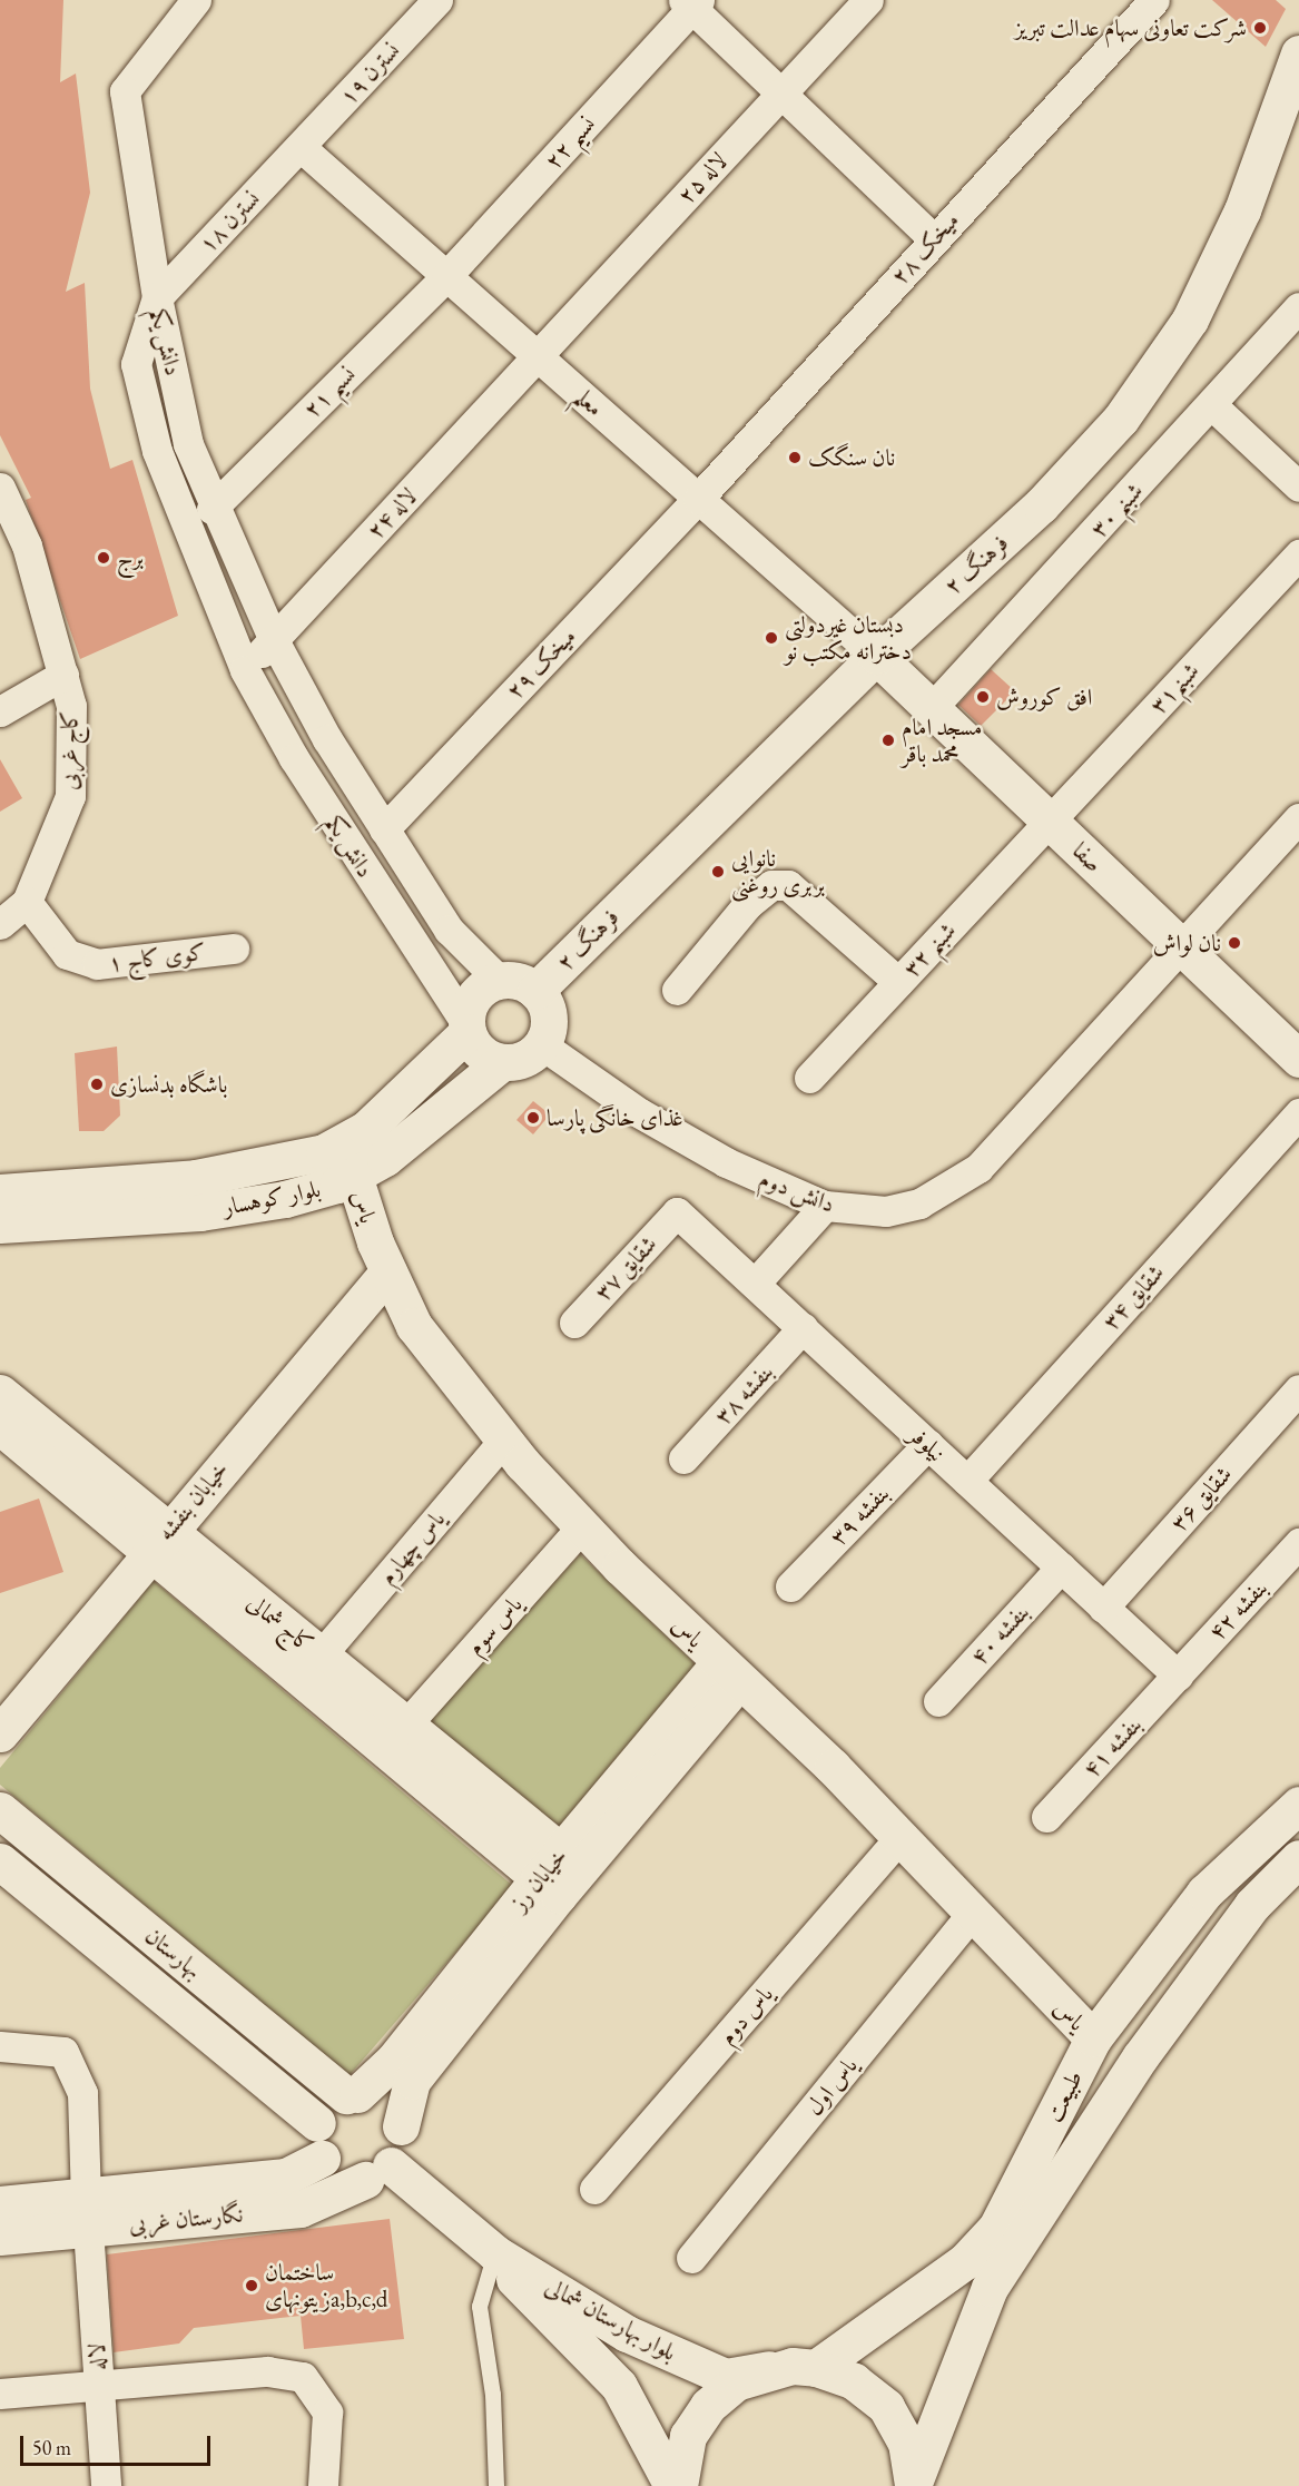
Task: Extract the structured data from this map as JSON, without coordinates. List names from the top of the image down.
{
  "streets": {
    "street": [
      "نسترن ۱۹",
      "نسیم ۲۲",
      "لاله ۲۵",
      "نسترن ۱۸",
      "میخک ۲۸",
      "دانش یکم",
      "نسیم ۲۱",
      "معلم",
      "شبنم ۳۰",
      "لاله ۲۴",
      "فرهنگ ۲",
      "میخک ۲۹",
      "شبنم۳۱",
      "کاج غربی",
      "صفا",
      "شبنم ۳۲",
      "کوی کاج ۱",
      "دانش دوم",
      "بلوار کوهسار",
      "یاس",
      "شقایق ۳۷",
      "شقایق ۳۴",
      "بنفشه ۳۸",
      "نیلوفر",
      "شقایق ۳۶",
      "خیابان بنفشه",
      "بنفشه ۳۹",
      "یاس چهارم",
      "بنفشه ۴۲",
      "کاج شمالی",
      "یاس سوم",
      "بنفشه ۴۰",
      "بنفشه ۴۱",
      "خیابان رز",
      "بهارستان",
      "یاس دوم",
      "یاس اول",
      "طبیعت",
      "نگارستان غربی",
      "بلوار بهارستان شمالی",
      "لاله"
    ]
  },
  "crossings": [
    ["نسترن ۱۹", "نسترن ۱۸"],
    ["نسترن ۱۹", "معلم"],
    ["نسیم ۲۲", "نسیم ۲۱"],
    ["نسیم ۲۲", "معلم"],
    ["لاله ۲۵", "معلم"],
    ["لاله ۲۵", "لاله ۲۴"],
    ["نسترن ۱۸", "دانش یکم"],
    ["نسترن ۱۸", "معلم"],
    ["میخک ۲۸", "معلم"],
    ["میخک ۲۸", "میخک ۲۹"],
    ["دانش یکم", "نسیم ۲۱"],
    ["دانش یکم", "لاله ۲۴"],
    ["دانش یکم", "فرهنگ ۲"],
    ["دانش یکم", "میخک ۲۹"],
    ["دانش یکم", "دانش دوم"],
    ["دانش یکم", "بلوار کوهسار"],
    ["نسیم ۲۱", "معلم"],
    ["معلم", "لاله ۲۴"],
    ["معلم", "فرهنگ ۲"],
    ["معلم", "میخک ۲۹"],
    ["معلم", "صفا"],
    ["شبنم ۳۰", "صفا"],
    ["فرهنگ ۲", "صفا"],
    ["فرهنگ ۲", "دانش دوم"],
    ["فرهنگ ۲", "بلوار کوهسار"],
    ["شبنم۳۱", "صفا"],
    ["شبنم۳۱", "شبنم ۳۲"],
    ["کاج غربی", "کوی کاج ۱"],
    ["صفا", "شبنم ۳۲"],
    ["صفا", "دانش دوم"],
    ["دانش دوم", "بلوار کوهسار"],
    ["بلوار کوهسار", "یاس"],
    ["یاس", "خیابان بنفشه"],
    ["یاس", "یاس چهارم"],
    ["یاس", "یاس سوم"],
    ["یاس", "خیابان رز"],
    ["یاس", "یاس دوم"],
    ["یاس", "یاس اول"],
    ["یاس", "طبیعت"],
    ["شقایق ۳۷", "نیلوفر"],
    ["شقایق ۳۴", "نیلوفر"],
    ["بنفشه ۳۸", "نیلوفر"],
    ["نیلوفر", "شقایق ۳۶"],
    ["نیلوفر", "بنفشه ۳۹"],
    ["نیلوفر", "بنفشه ۴۲"],
    ["نیلوفر", "بنفشه ۴۰"],
    ["نیلوفر", "بنفشه ۴۱"],
    ["خیابان بنفشه", "کاج شمالی"],
    ["یاس چهارم", "کاج شمالی"],
    ["بنفشه ۴۲", "بنفشه ۴۱"],
    ["کاج شمالی", "یاس سوم"],
    ["کاج شمالی", "خیابان رز"],
    ["خیابان رز", "بهارستان"],
    ["خیابان رز", "نگارستان غربی"],
    ["خیابان رز", "بلوار بهارستان شمالی"],
    ["بهارستان", "نگارستان غربی"],
    ["بهارستان", "بلوار بهارستان شمالی"],
    ["نگارستان غربی", "بلوار بهارستان شمالی"],
    ["نگارستان غربی", "لاله"]
  ],
  "places": [
    "شرکت تعاونی سهام عدالت تبریز",
    "نان سنگک",
    "برج",
    "دبستان غیردولتی دخترانه مکتب نو",
    "افق کوروش",
    "مسجد امام محمد باقر",
    "نانوایی بربری روغنی",
    "نان لواش",
    "باشگاه بدنسازی",
    "غذای خانگی پارسا",
    "ساختمان زیتونهایa,b,c,d"
  ],
  "scale_bar": "50 m"
}
